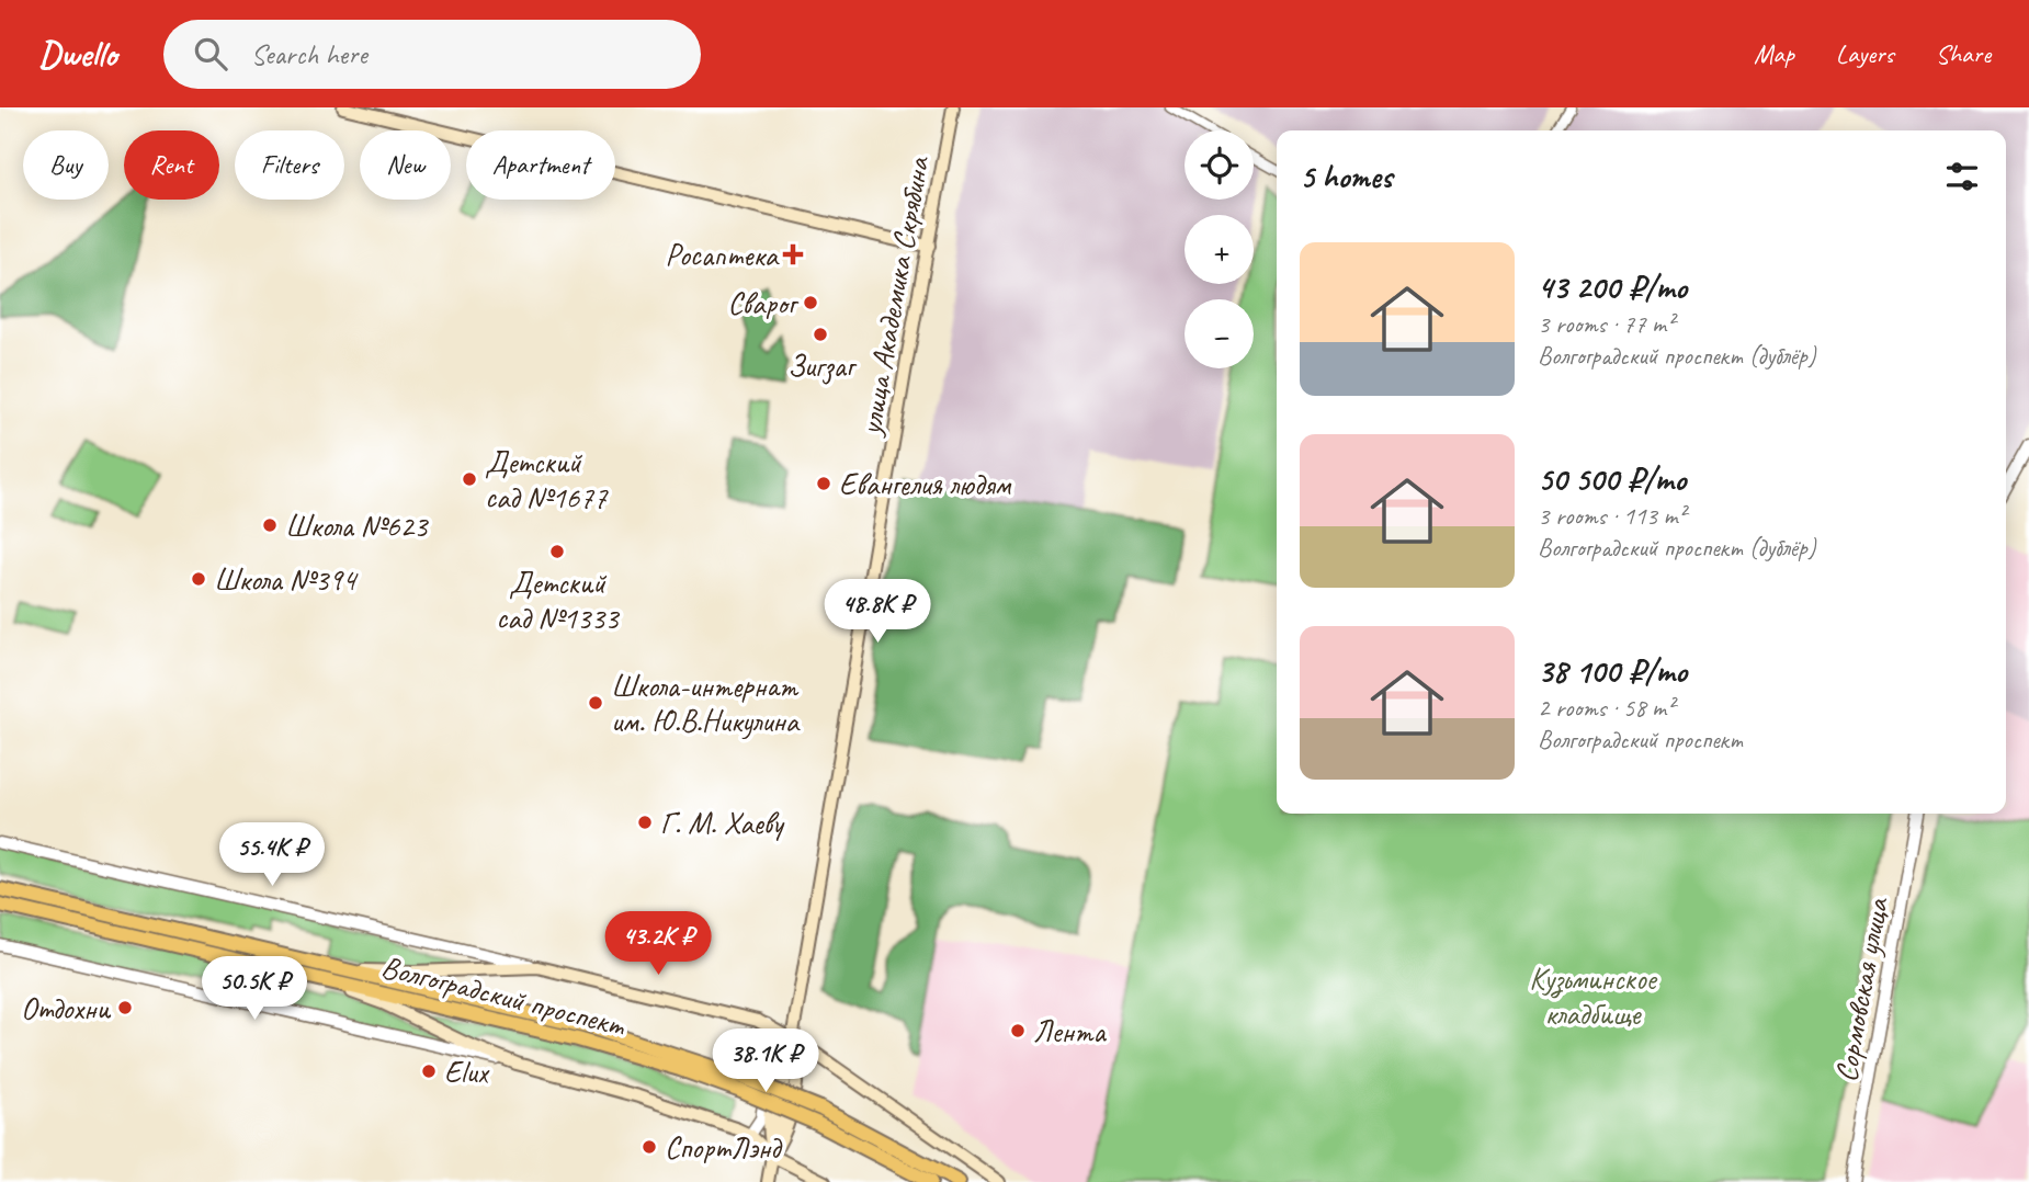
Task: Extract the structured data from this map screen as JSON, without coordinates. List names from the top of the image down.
{
  "streets": {
    "main road": ["улица Академика Скрябина", "Волгоградский проспект"],
    "street": ["Сормовская улица"]
  },
  "parks": ["Кузьминское кладбище"],
  "places": {
    "health": ["Росаптека"],
    "other": [
      "Сварог",
      "Зигзаг",
      "Детский сад №1677",
      "Евангелия людям",
      "Школа №623",
      "Детский сад №1333",
      "Школа №394",
      "Школа-интернат им. Ю.В.Никулина",
      "Г. М. Хаеву",
      "Отдохни",
      "Лента",
      "Elux",
      "СпортЛэнд"
    ]
  },
  "page": {
    "header": "Dwello",
    "search": "Search here",
    "nav": ["Map", "Layers", "Share"],
    "map_buttons": ["+", "−"],
    "chip": [
      "Buy",
      "Rent",
      "Filters",
      "New",
      "Apartment"
    ],
    "heading": "5 homes",
    "list": [
      {
        "name": "43 200 ₽/mo",
        "note": "3 rooms · 77 m² · Волгоградский проспект (дублёр)"
      },
      {
        "name": "50 500 ₽/mo",
        "note": "3 rooms · 113 m² · Волгоградский проспект (дублёр)"
      },
      {
        "name": "38 100 ₽/mo",
        "note": "2 rooms · 58 m² · Волгоградский проспект"
      }
    ],
    "price": [
      "48.8K ₽",
      "55.4K ₽",
      "43.2K ₽",
      "50.5K ₽",
      "38.1K ₽"
    ]
  }
}
